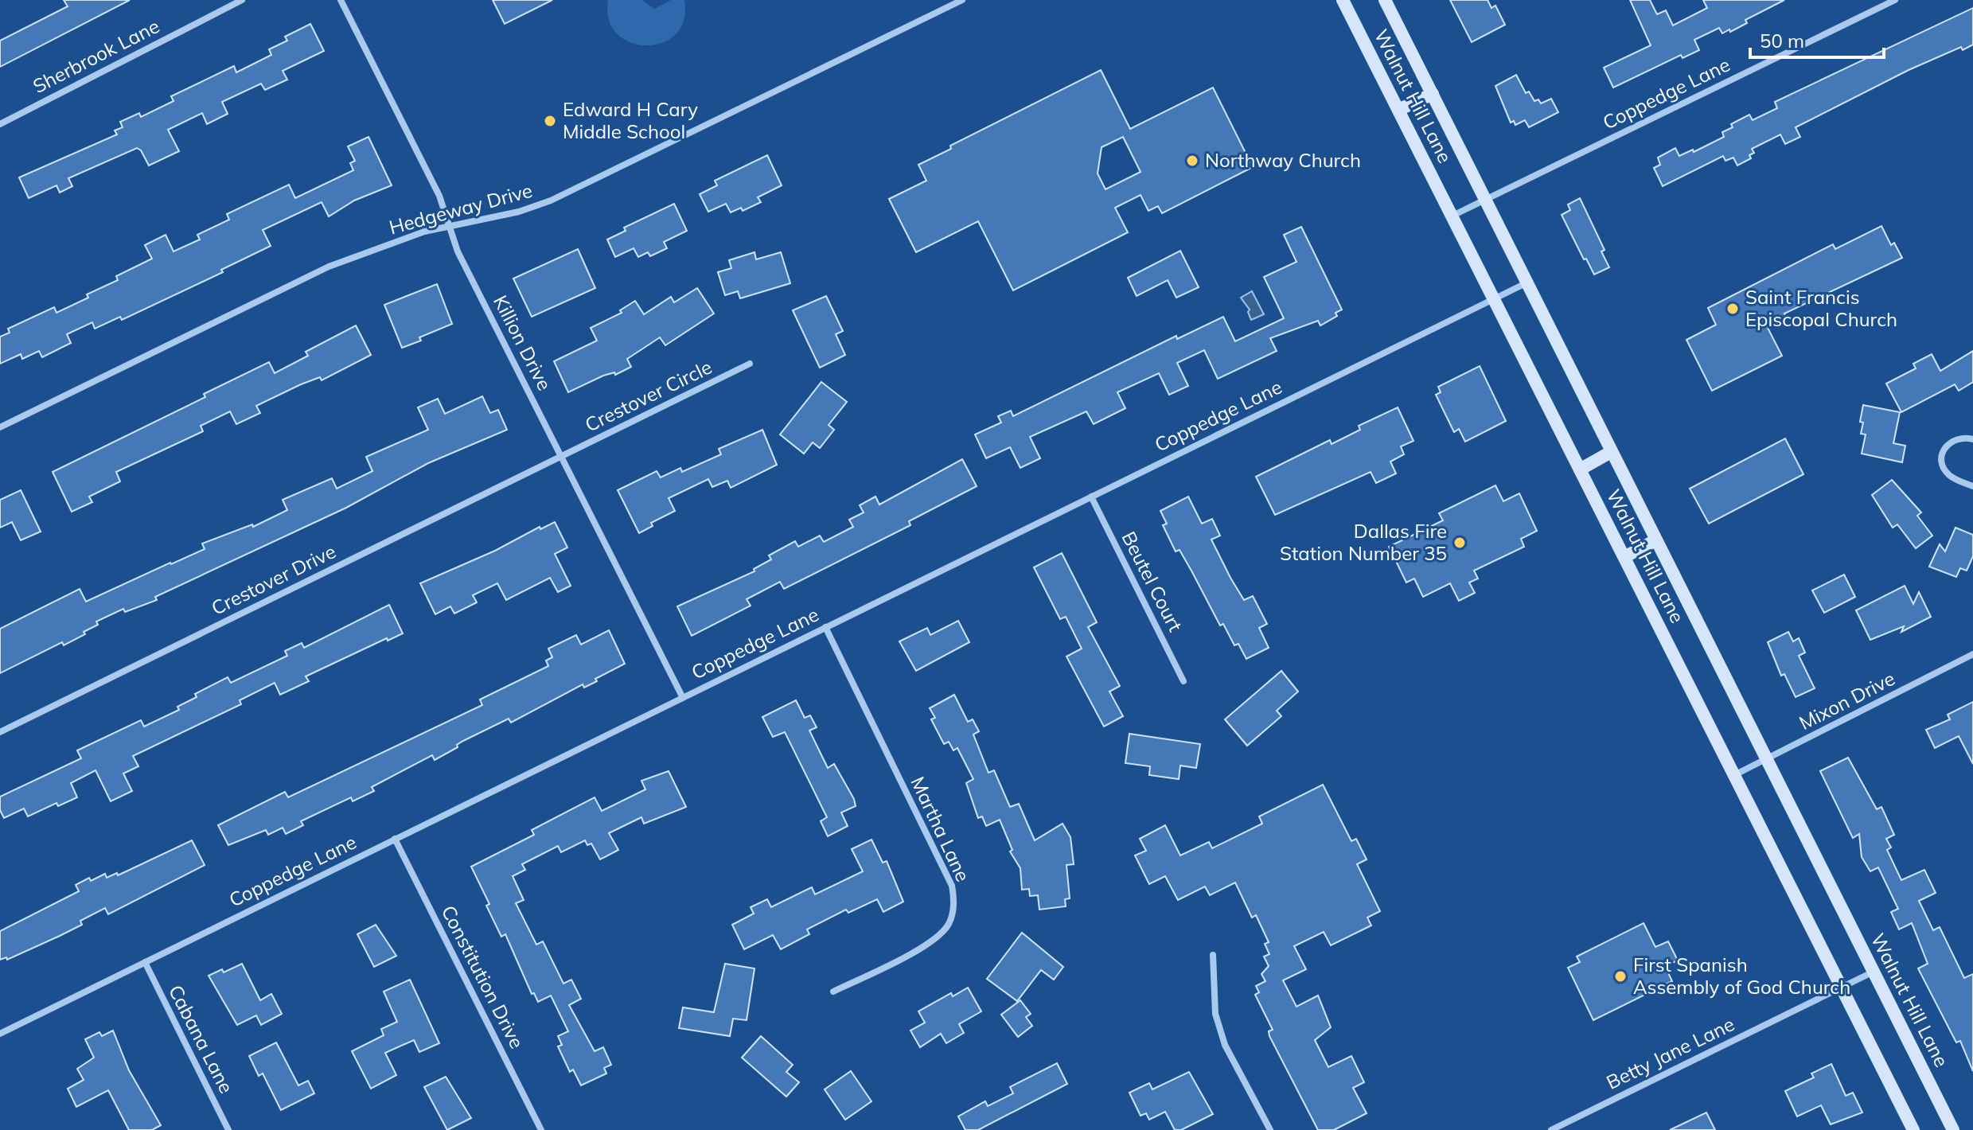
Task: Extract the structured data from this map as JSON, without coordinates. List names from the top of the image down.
{
  "streets": {
    "main road": ["Walnut Hill Lane"],
    "street": [
      "Sherbrook Lane",
      "Coppedge Lane",
      "Hedgeway Drive",
      "Killion Drive",
      "Crestover Circle",
      "Crestover Drive",
      "Beutel Court",
      "Mixon Drive",
      "Martha Lane",
      "Constitution Drive",
      "Cabana Lane",
      "Betty Jane Lane"
    ]
  },
  "crossings": [
    ["Coppedge Lane", "Walnut Hill Lane"],
    ["Coppedge Lane", "Killion Drive"],
    ["Coppedge Lane", "Beutel Court"],
    ["Coppedge Lane", "Martha Lane"],
    ["Coppedge Lane", "Constitution Drive"],
    ["Coppedge Lane", "Cabana Lane"],
    ["Walnut Hill Lane", "Mixon Drive"],
    ["Walnut Hill Lane", "Betty Jane Lane"],
    ["Hedgeway Drive", "Killion Drive"],
    ["Killion Drive", "Crestover Circle"],
    ["Killion Drive", "Crestover Drive"],
    ["Crestover Circle", "Crestover Drive"]
  ],
  "places": [
    "Edward H Cary Middle School",
    "Northway Church",
    "Saint Francis Episcopal Church",
    "Dallas Fire Station Number 35",
    "First Spanish Assembly of God Church"
  ],
  "scale_bar": "50 m"
}
